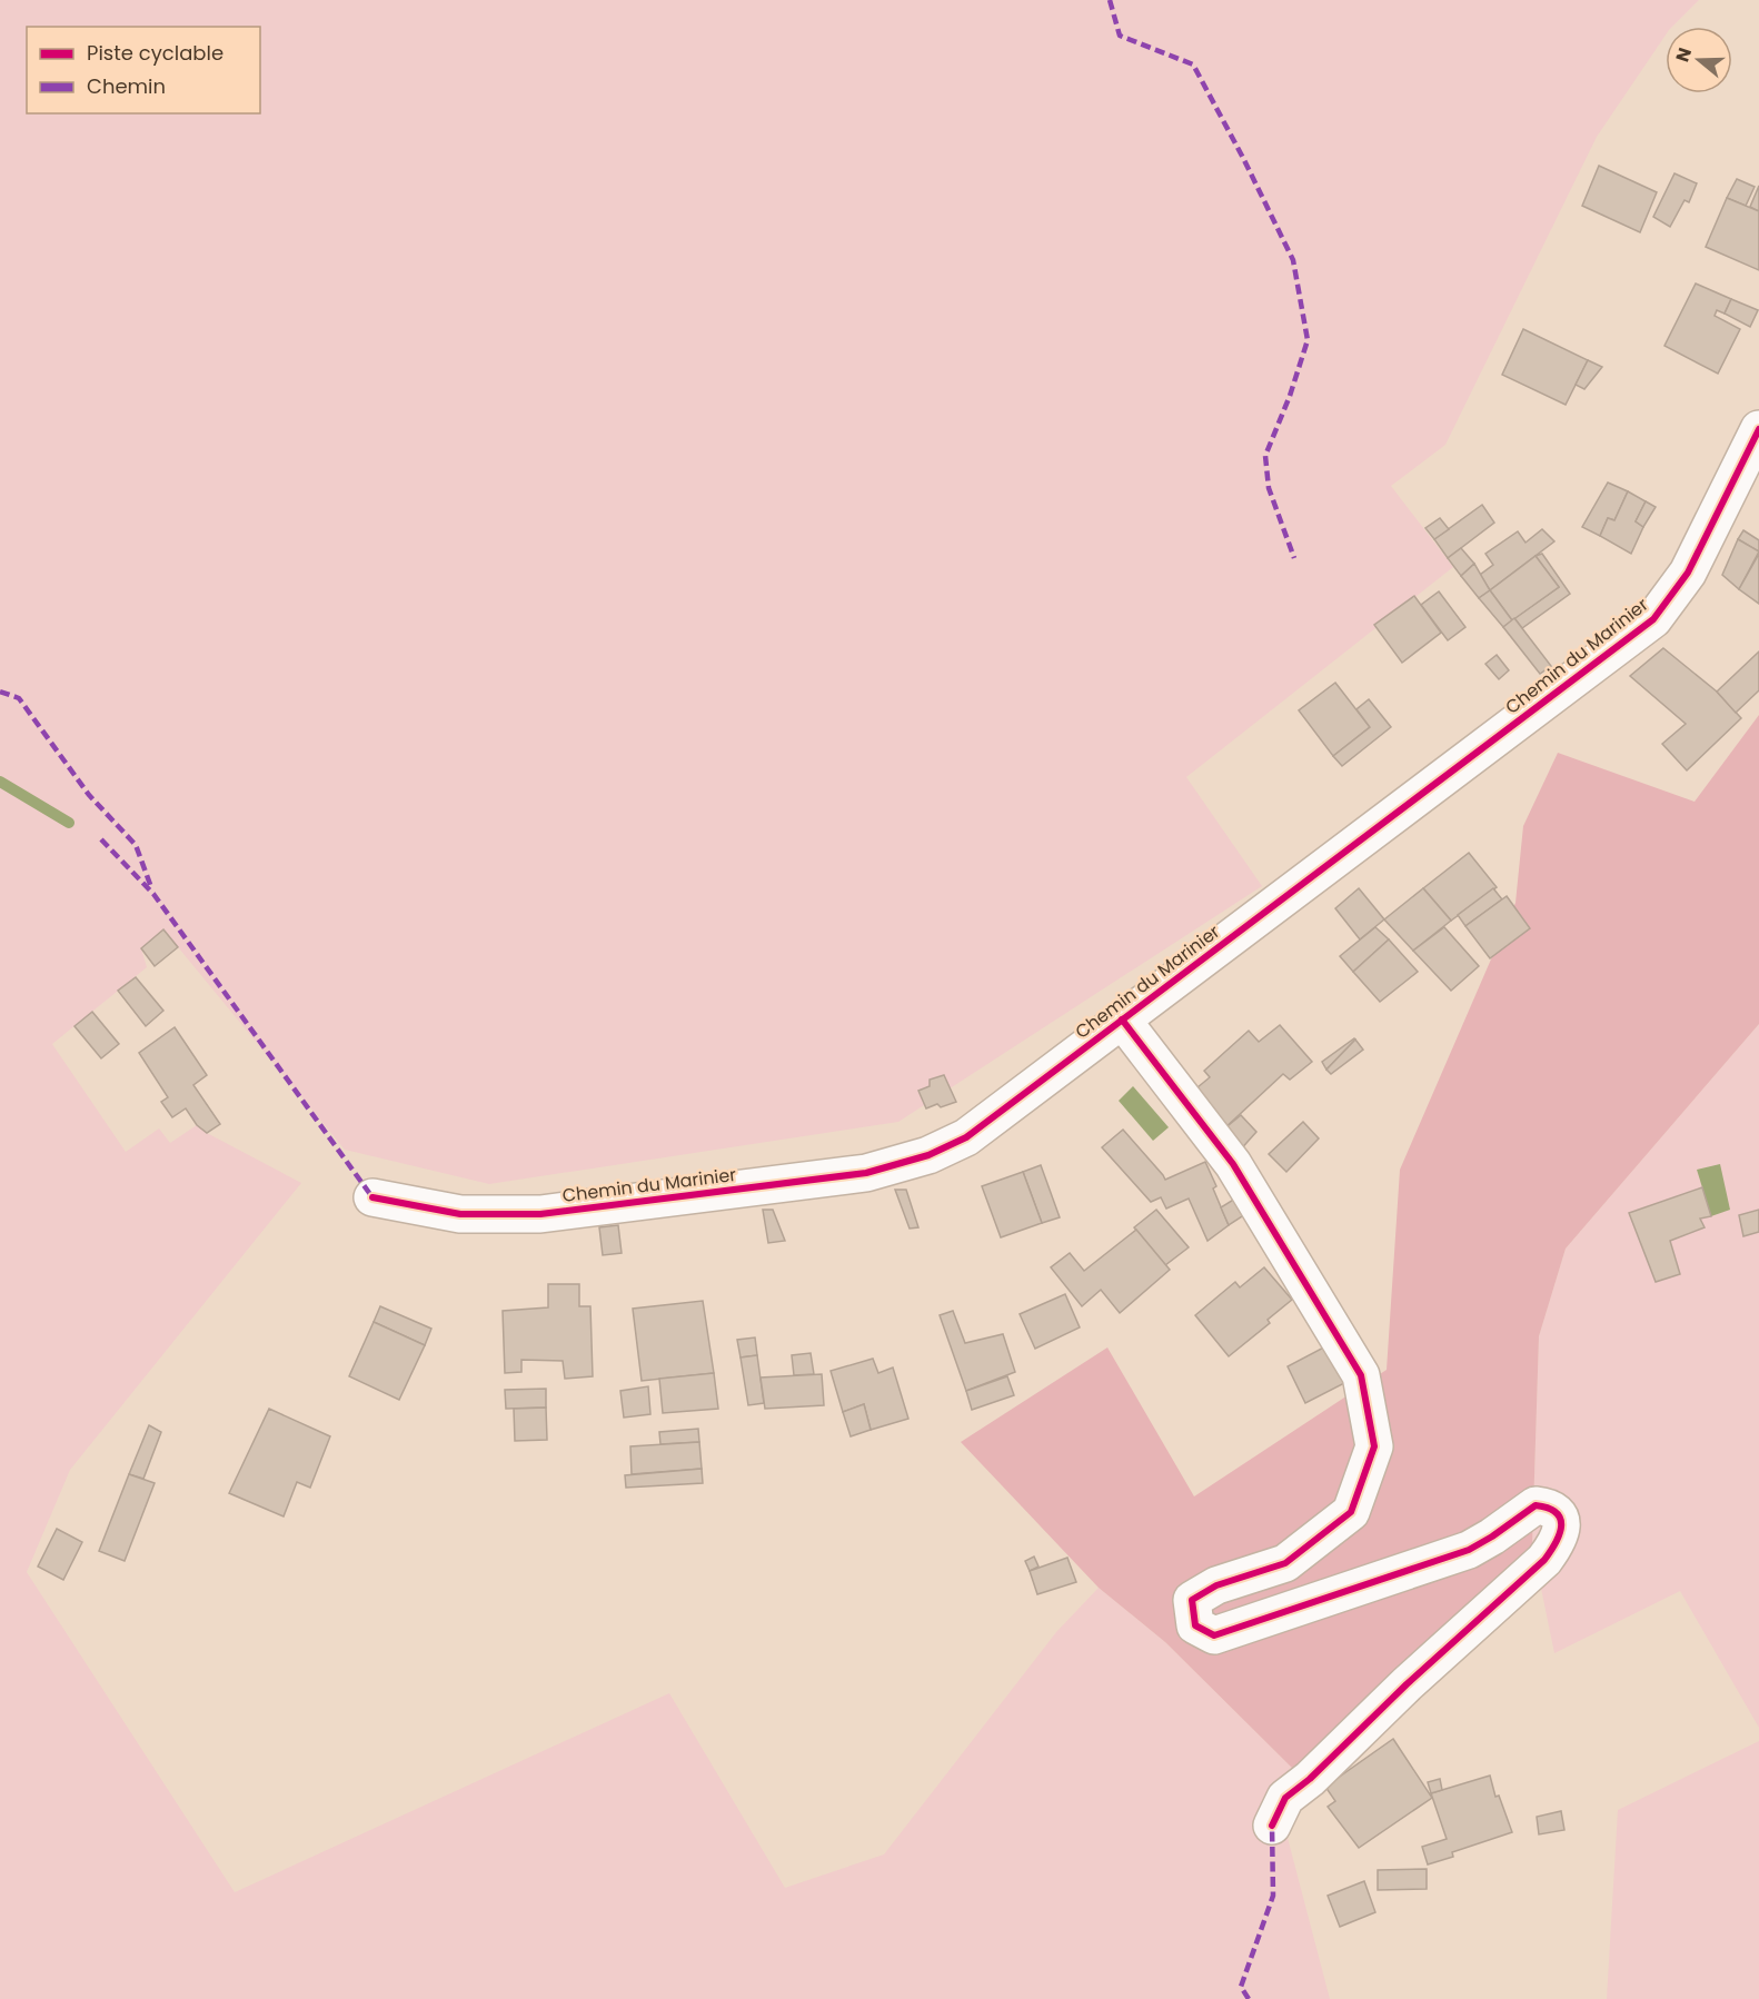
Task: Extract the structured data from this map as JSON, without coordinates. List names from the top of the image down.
{
  "streets": {
    "street": ["Chemin du Marinier"]
  },
  "legend": ["Piste cyclable", "Chemin"],
  "north": "left"
}
